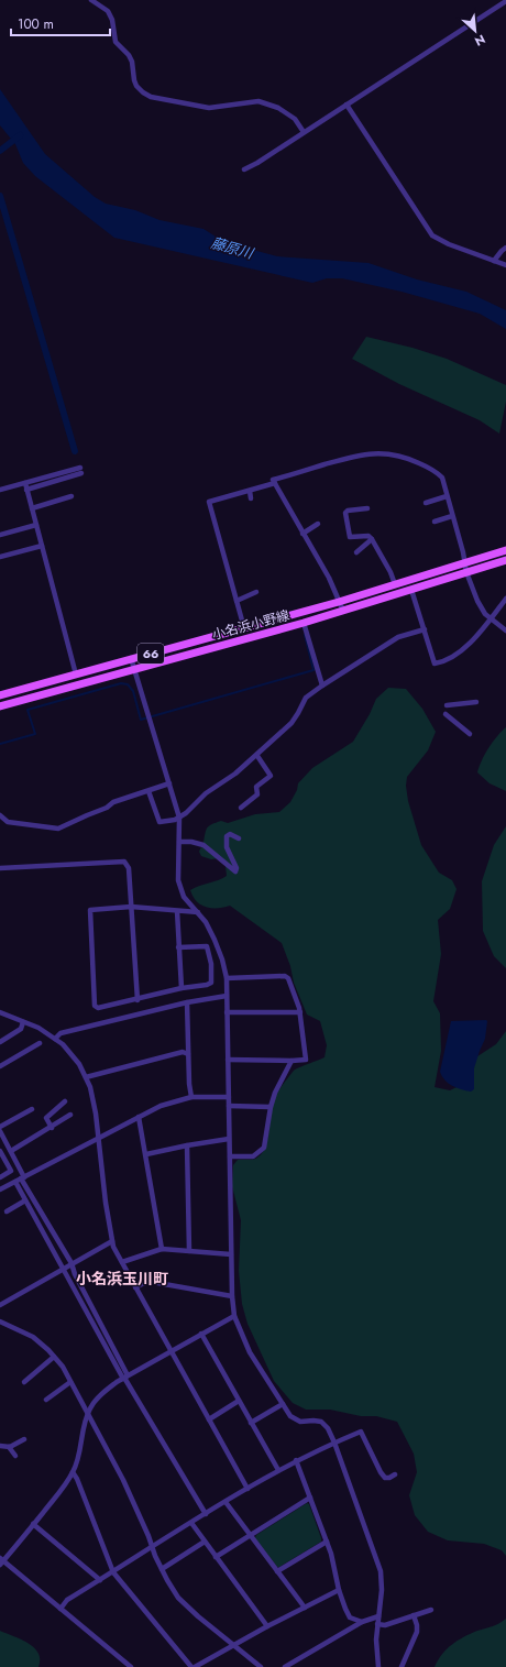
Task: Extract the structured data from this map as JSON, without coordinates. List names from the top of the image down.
{
  "streets": {
    "main road": ["小名浜小野線", "66"]
  },
  "districts": ["小名浜玉川町"],
  "water": ["藤原川"],
  "scale_bar": "100 m",
  "north": "bottom right"
}
